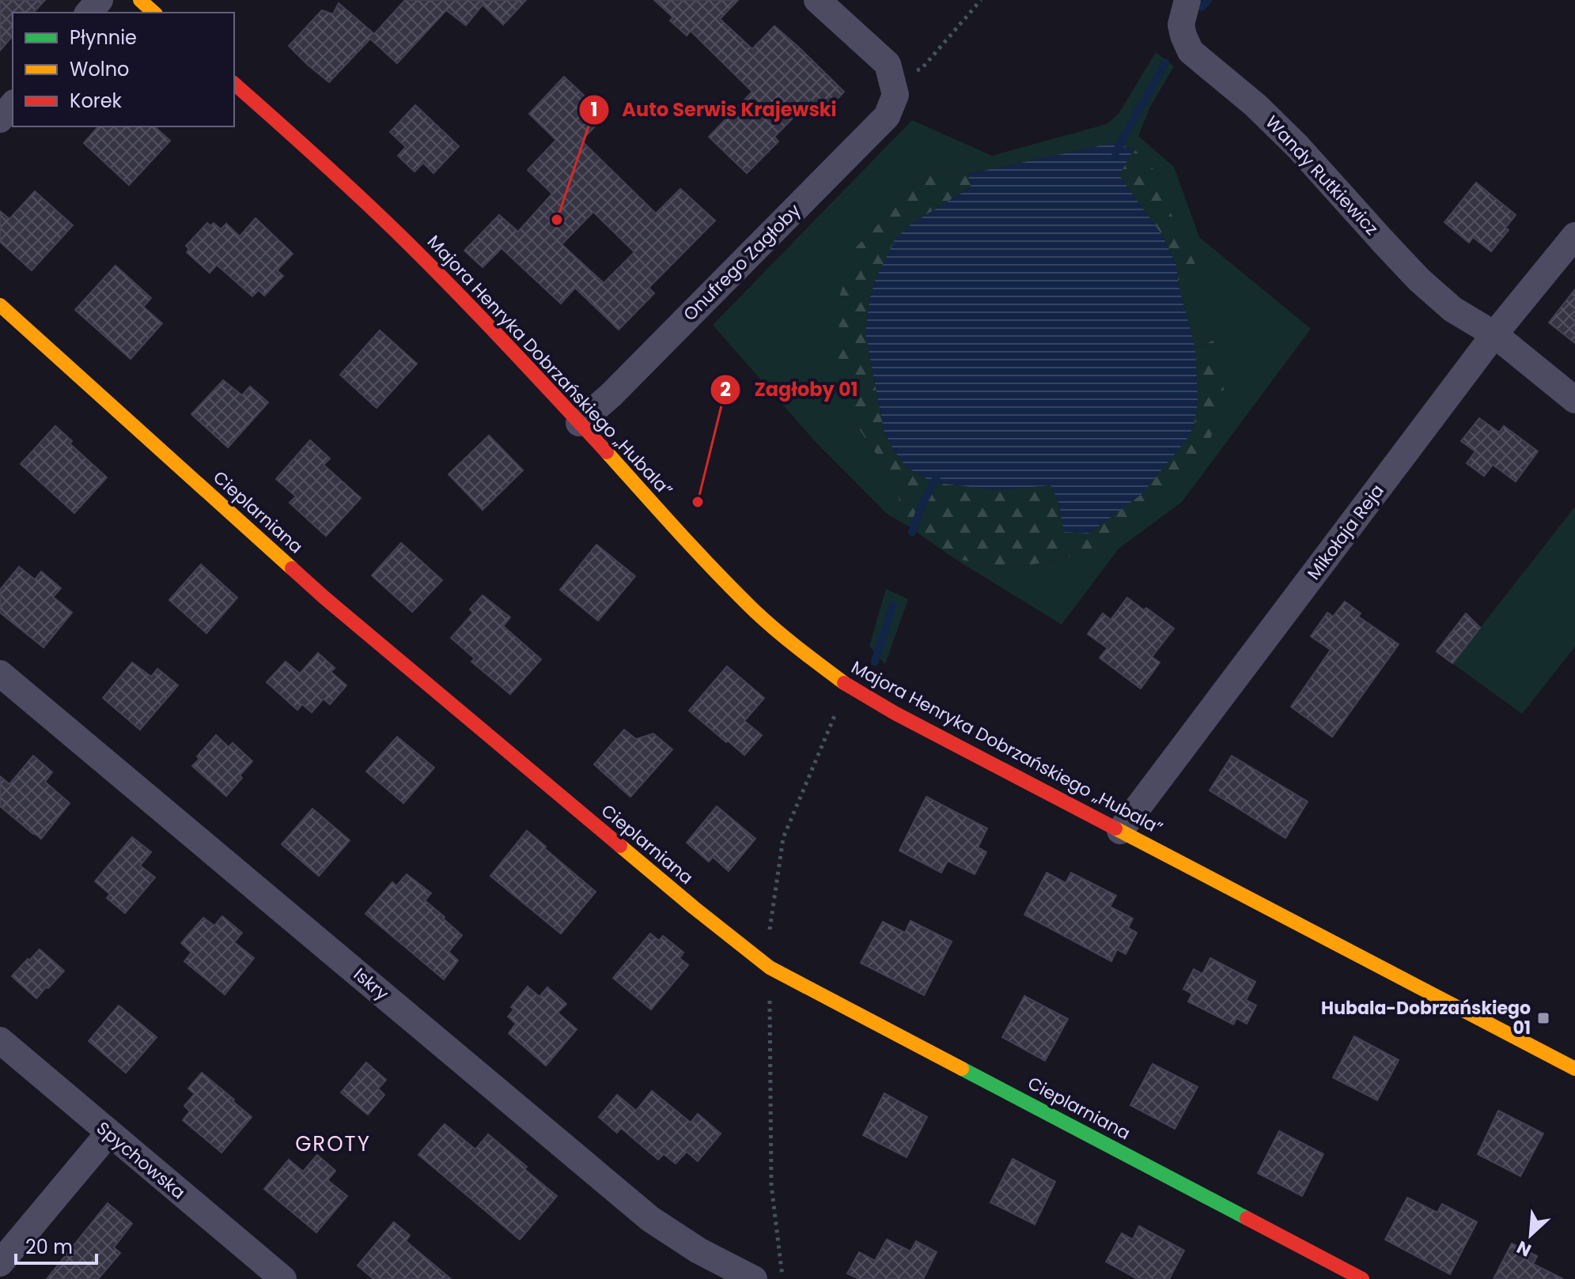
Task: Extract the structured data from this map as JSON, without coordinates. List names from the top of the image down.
{
  "streets": {
    "street": [
      "Wandy Rutkiewicz",
      "Onufrego Zagłoby",
      "Majora Henryka Dobrzańskiego „Hubala”",
      "Cieplarniana",
      "Mikołaja Reja",
      "Iskry",
      "Spychowska"
    ]
  },
  "crossings": [
    ["Wandy Rutkiewicz", "Mikołaja Reja"],
    ["Onufrego Zagłoby", "Majora Henryka Dobrzańskiego „Hubala”"],
    ["Majora Henryka Dobrzańskiego „Hubala”", "Mikołaja Reja"]
  ],
  "districts": ["GROTY"],
  "places": {
    "other": ["Auto Serwis Krajewski", "Zagłoby 01"],
    "transit": ["Hubala-Dobrzańskiego 01"]
  },
  "legend": ["Płynnie", "Wolno", "Korek"],
  "scale_bar": "20 m",
  "north": "bottom left"
}
